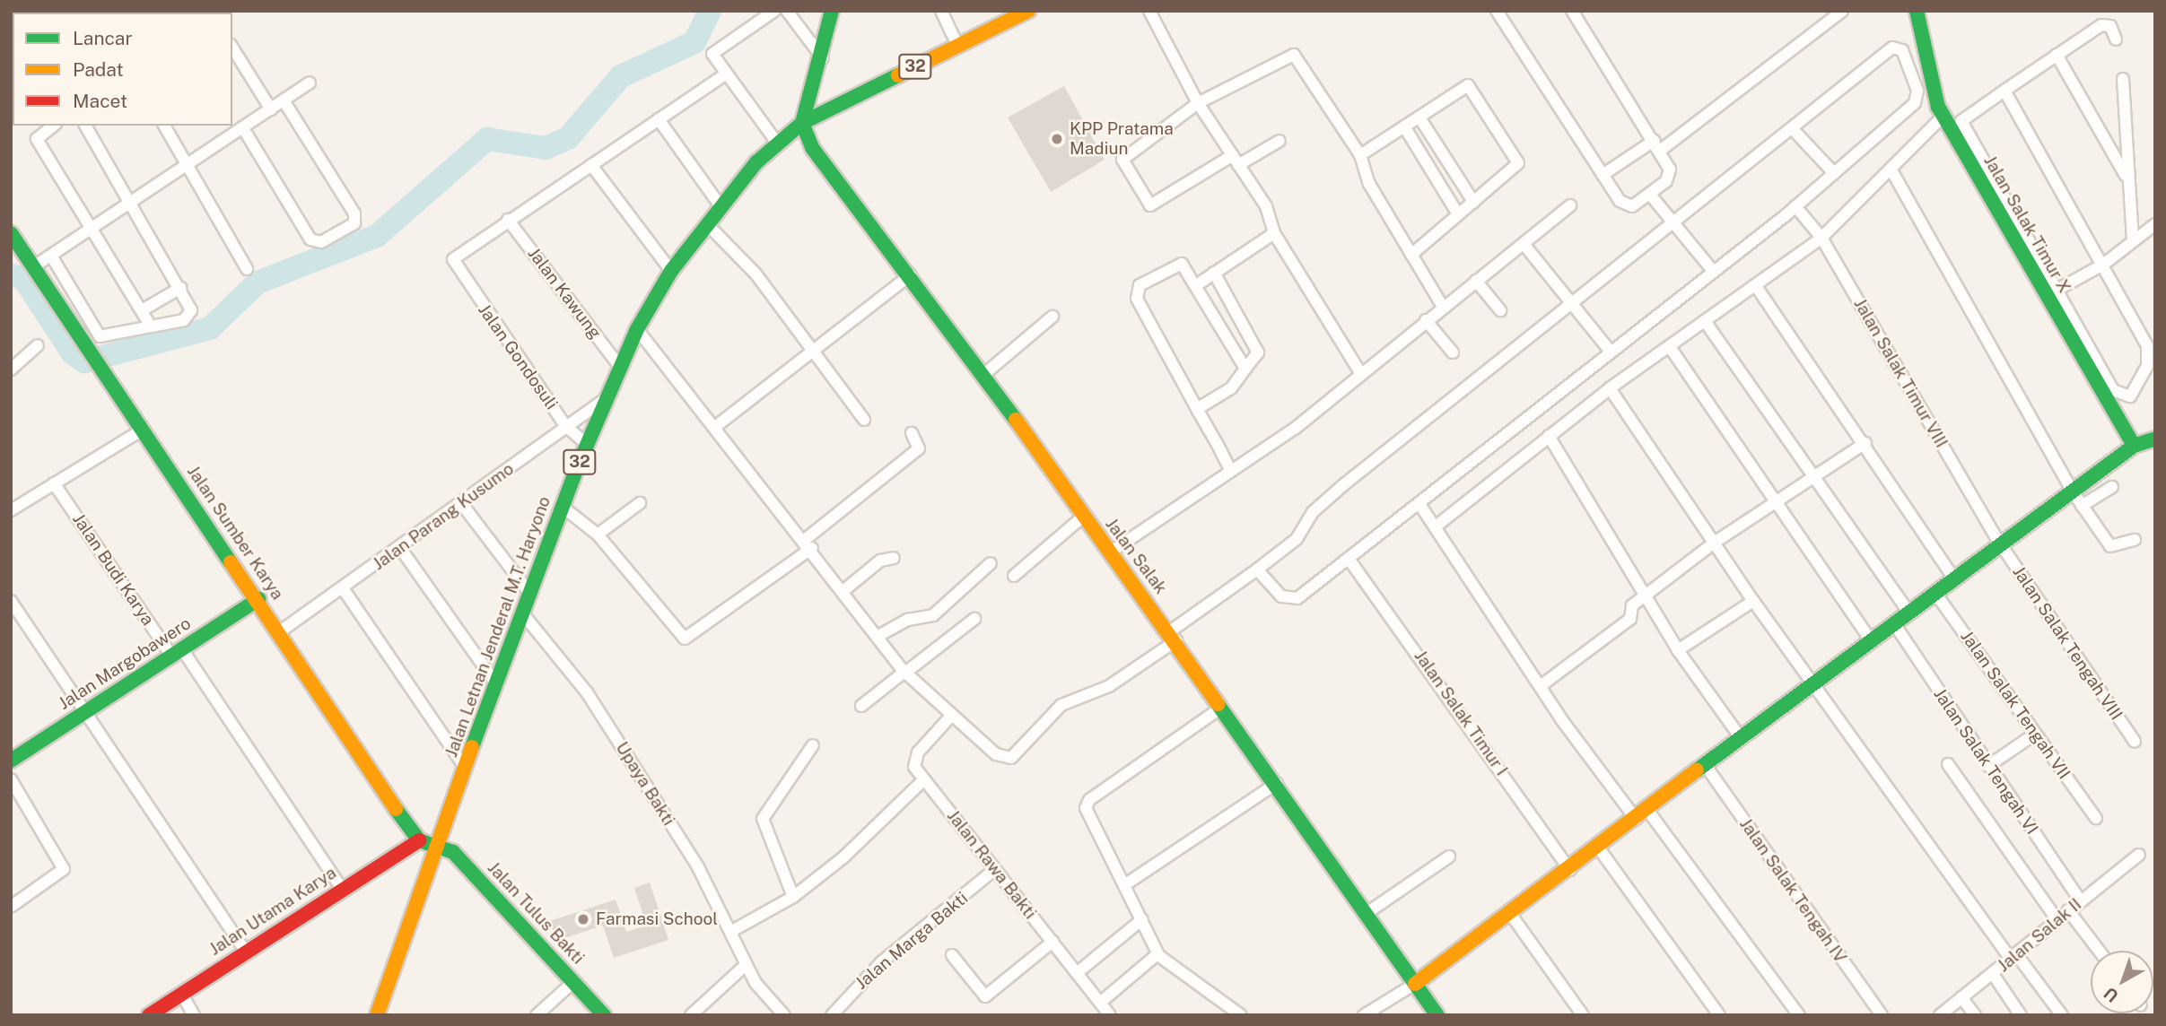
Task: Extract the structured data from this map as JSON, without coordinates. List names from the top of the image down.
{
  "streets": {
    "main road": [
      "32",
      "Jalan Salak Timur X",
      "Jalan Sumber Karya",
      "Jalan Salak",
      "Jalan Letnan Jenderal M.T. Haryono",
      "Jalan Margobawero",
      "Jalan Utama Karya",
      "Jalan Tulus Bakti"
    ],
    "street": [
      "Jalan Kawung",
      "Jalan Gondosuli",
      "Jalan Salak Timur VIII",
      "Jalan Parang Kusumo",
      "Jalan Budi Karya",
      "Jalan Salak Tengah VIII",
      "Jalan Salak Tengah VII",
      "Jalan Salak Timur I",
      "Jalan Salak Tengah VI",
      "Upaya Bakti",
      "Jalan Rawa Bakti",
      "Jalan Salak Tengah IV",
      "Jalan Salak II",
      "Jalan Marga Bakti"
    ]
  },
  "crossings": [
    ["32", "Jalan Salak"],
    ["32", "Jalan Letnan Jenderal M.T. Haryono"],
    ["Jalan Kawung", "Jalan Gondosuli"],
    ["Jalan Kawung", "Jalan Letnan Jenderal M.T. Haryono"],
    ["Jalan Gondosuli", "Jalan Parang Kusumo"],
    ["Jalan Gondosuli", "Jalan Letnan Jenderal M.T. Haryono"],
    ["Jalan Salak Timur VIII", "Jalan Salak Tengah VIII"],
    ["Jalan Parang Kusumo", "Jalan Sumber Karya"],
    ["Jalan Parang Kusumo", "Jalan Letnan Jenderal M.T. Haryono"],
    ["Jalan Sumber Karya", "Jalan Margobawero"],
    ["Jalan Sumber Karya", "Jalan Utama Karya"],
    ["Jalan Salak", "Jalan Letnan Jenderal M.T. Haryono"],
    ["Jalan Budi Karya", "Jalan Margobawero"],
    ["Jalan Budi Karya", "Jalan Utama Karya"],
    ["Jalan Letnan Jenderal M.T. Haryono", "Upaya Bakti"],
    ["Jalan Letnan Jenderal M.T. Haryono", "Jalan Tulus Bakti"],
    ["Jalan Salak Tengah VI", "Jalan Salak II"],
    ["Jalan Rawa Bakti", "Jalan Marga Bakti"]
  ],
  "places": ["KPP Pratama Madiun", "Farmasi School"],
  "legend": ["Lancar", "Padat", "Macet"],
  "north": "bottom left"
}
